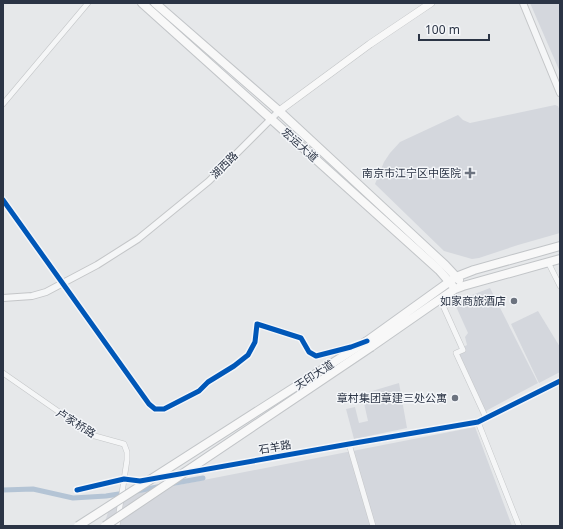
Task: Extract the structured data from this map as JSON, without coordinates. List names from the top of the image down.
{
  "streets": {
    "main road": ["宏运大道", "湖西路", "天印大道"],
    "street": ["卢家桥路", "石羊路"]
  },
  "crossings": [
    ["宏运大道", "湖西路"],
    ["宏运大道", "天印大道"],
    ["卢家桥路", "石羊路"]
  ],
  "places": {
    "health": ["南京市江宁区中医院"],
    "other": ["如家商旅酒店", "章村集团章建三处公寓"]
  },
  "scale_bar": "100 m"
}
